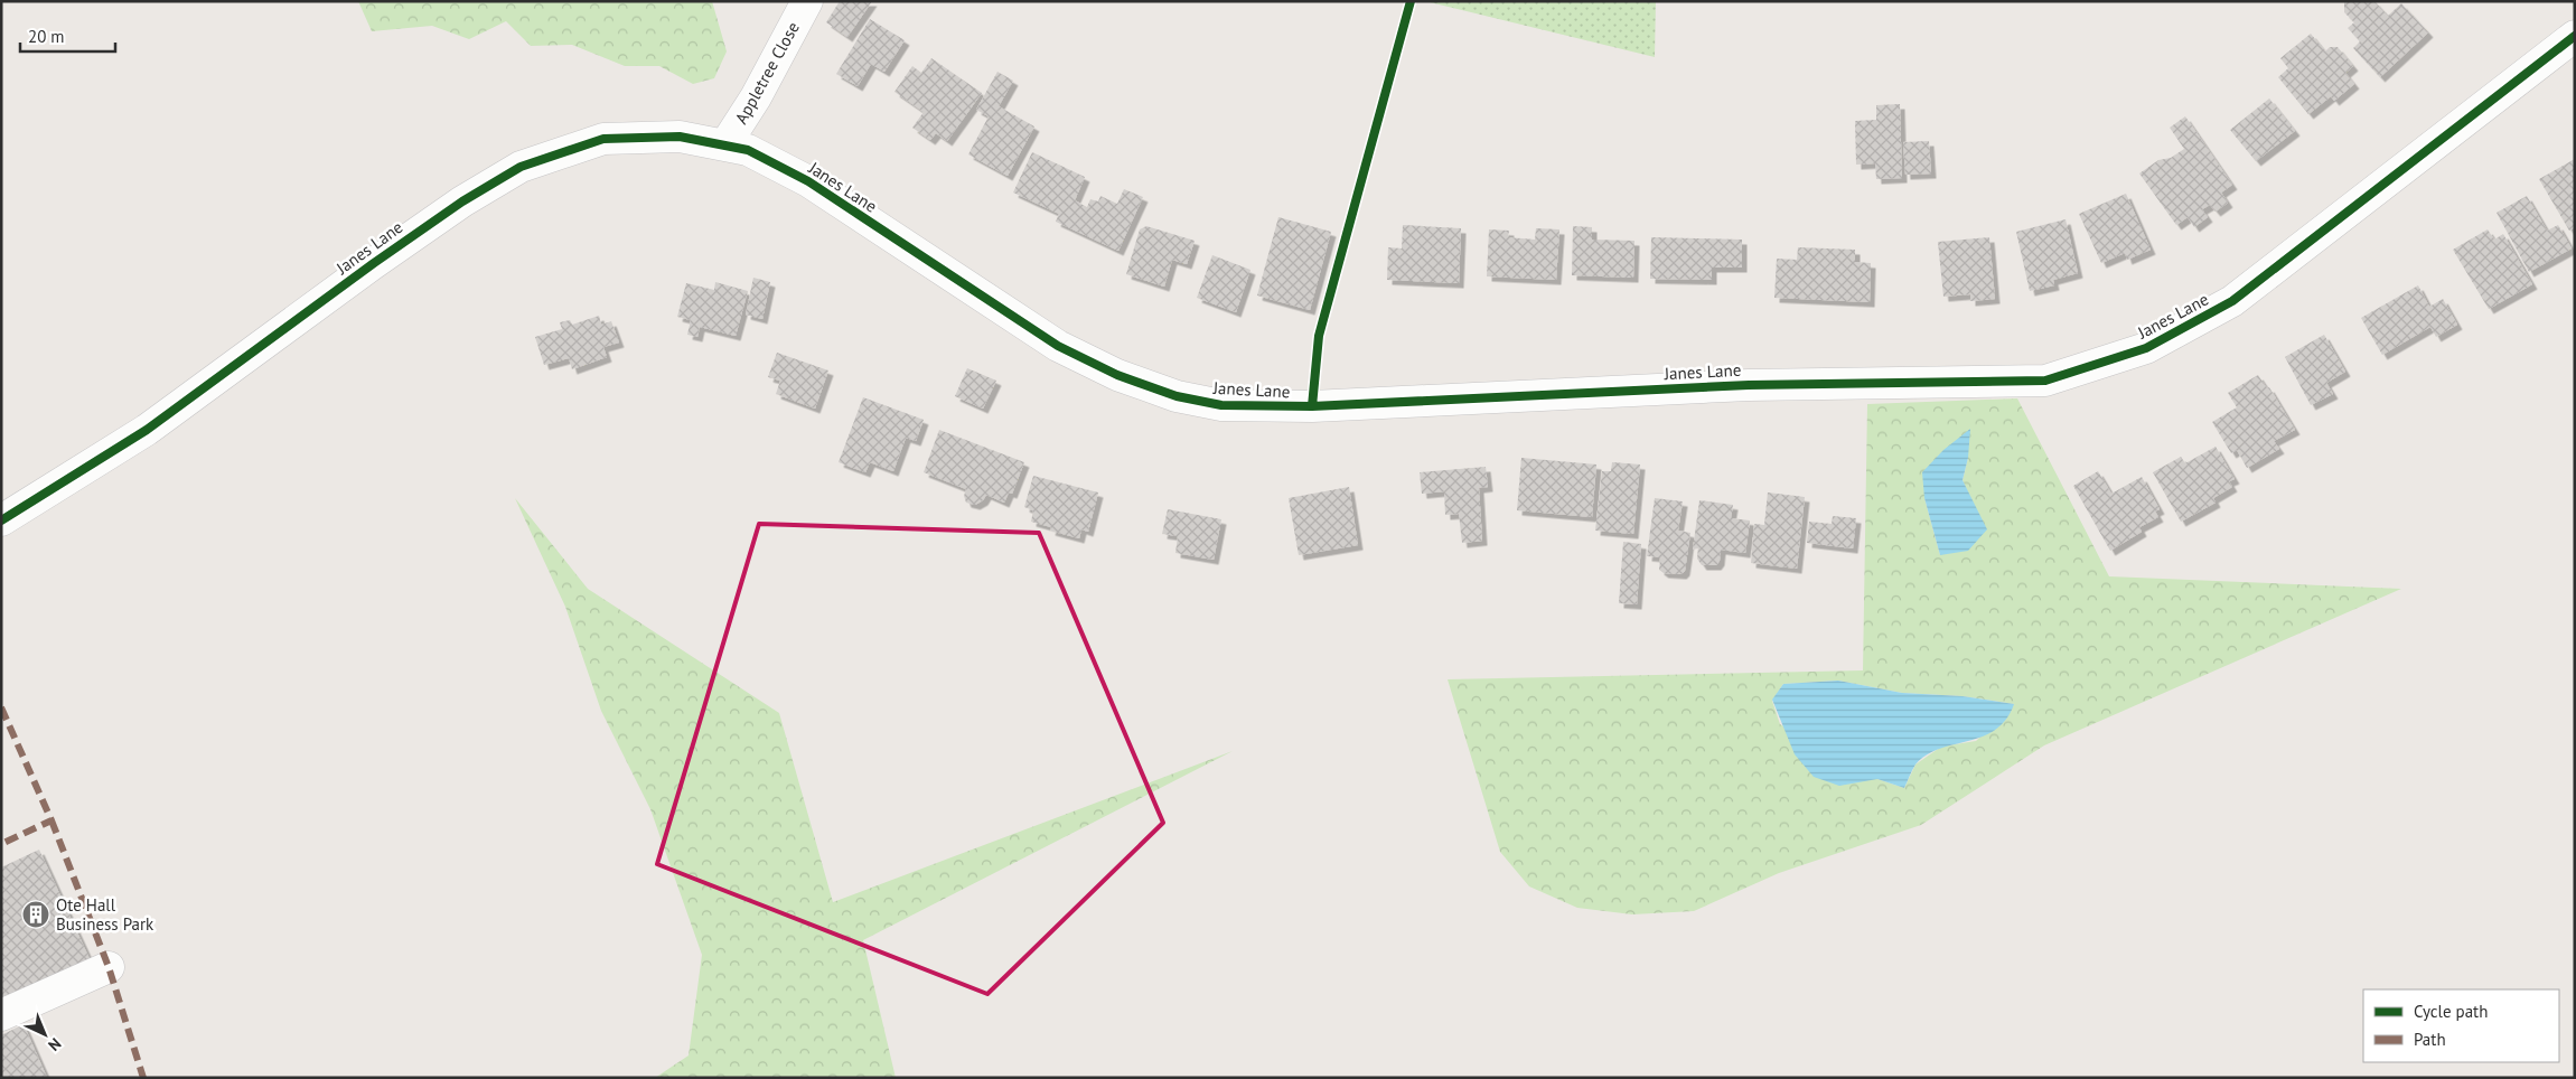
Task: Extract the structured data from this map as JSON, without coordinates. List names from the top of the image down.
{
  "streets": {
    "street": ["Appletree Close", "Janes Lane"]
  },
  "crossings": [
    ["Appletree Close", "Janes Lane"]
  ],
  "places": {
    "building": ["Ote Hall Business Park"]
  },
  "legend": ["Cycle path", "Path"],
  "scale_bar": "20 m",
  "north": "bottom right"
}
